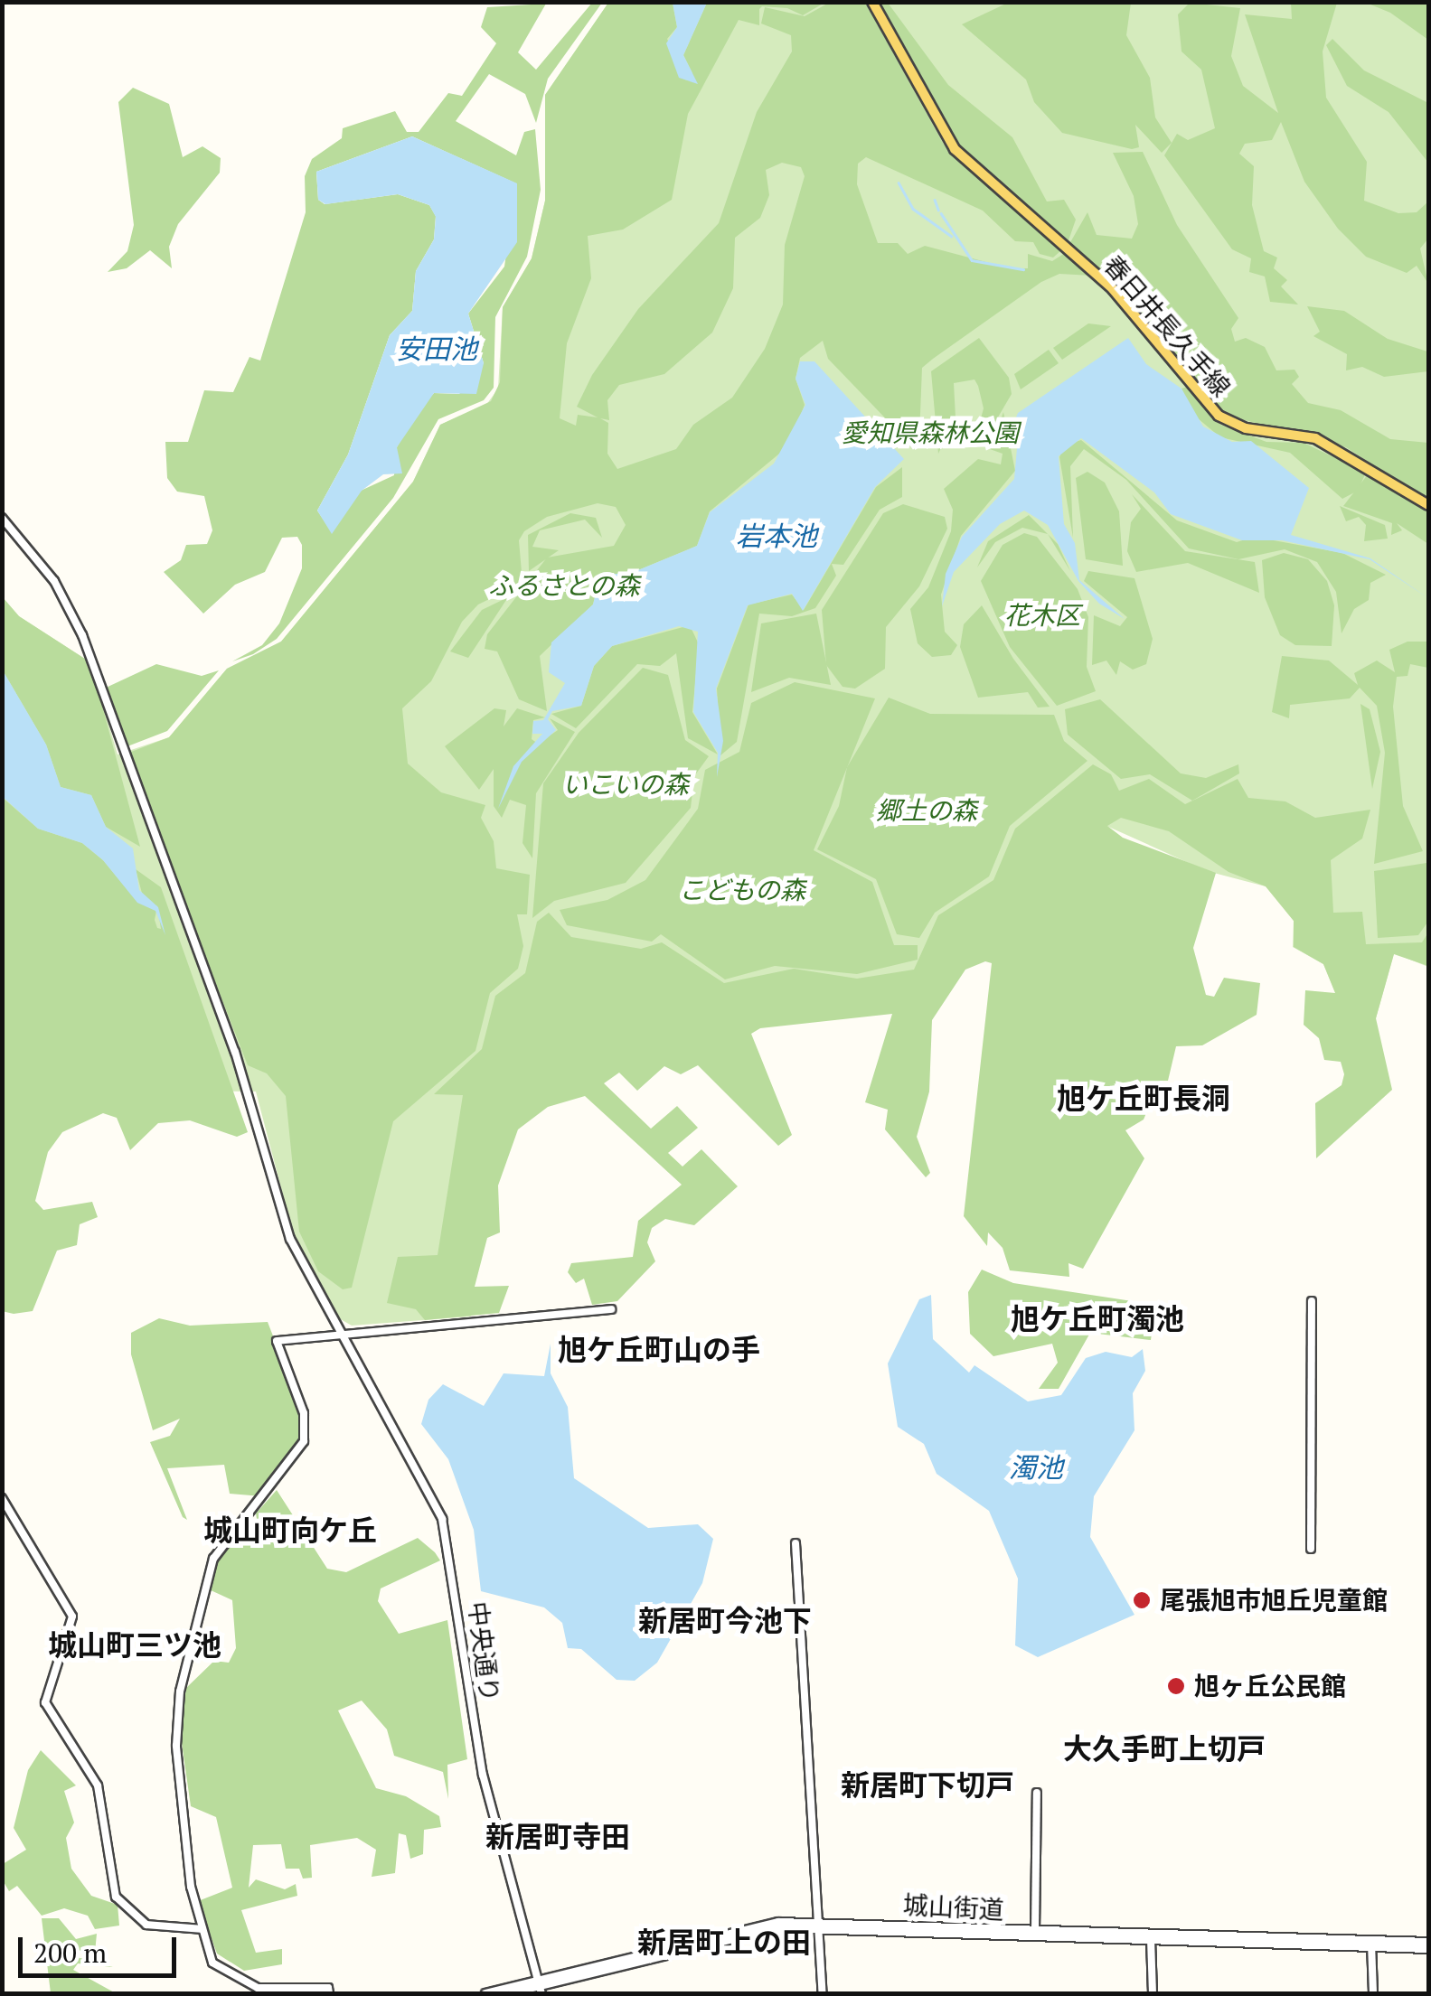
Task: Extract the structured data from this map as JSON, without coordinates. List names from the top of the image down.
{
  "streets": {
    "main road": ["春日井長久手線"],
    "street": ["中央通り", "城山街道"]
  },
  "crossings": [
    ["中央通り", "城山街道"]
  ],
  "districts": [
    "旭ケ丘町長洞",
    "旭ケ丘町濁池",
    "旭ケ丘町山の手",
    "城山町向ケ丘",
    "新居町今池下",
    "城山町三ツ池",
    "大久手町上切戸",
    "新居町下切戸",
    "新居町寺田",
    "新居町上の田"
  ],
  "water": ["安田池", "岩本池", "濁池"],
  "parks": [
    "愛知県森林公園",
    "ふるさとの森",
    "花木区",
    "いこいの森",
    "郷土の森",
    "こどもの森"
  ],
  "places": ["尾張旭市旭丘児童館", "旭ヶ丘公民館"],
  "scale_bar": "200 m"
}
